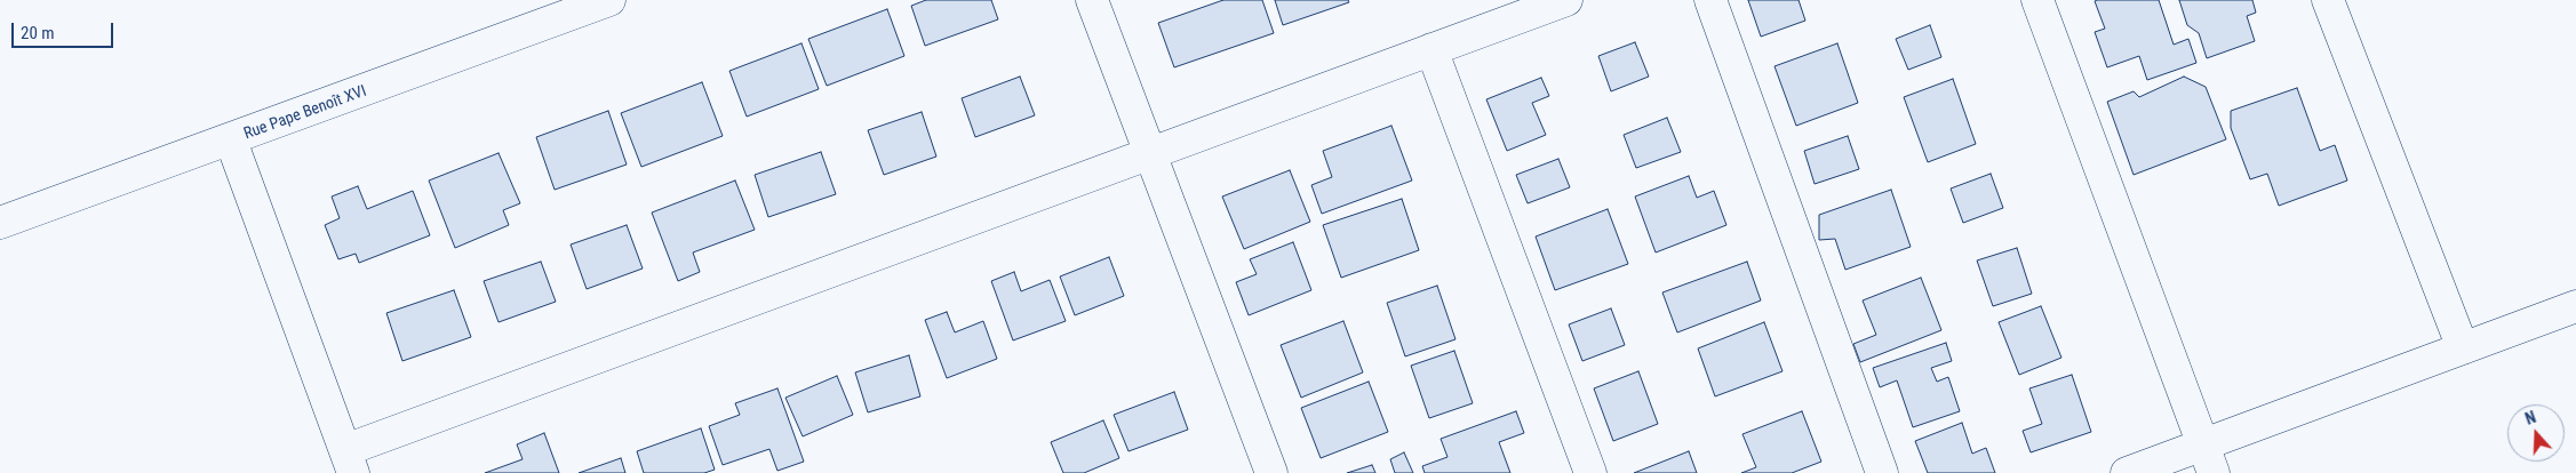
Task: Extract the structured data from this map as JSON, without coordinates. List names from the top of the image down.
{
  "streets": {
    "street": ["Rue Pape Benoît XVI"]
  },
  "scale_bar": "20 m",
  "north": "top"
}
